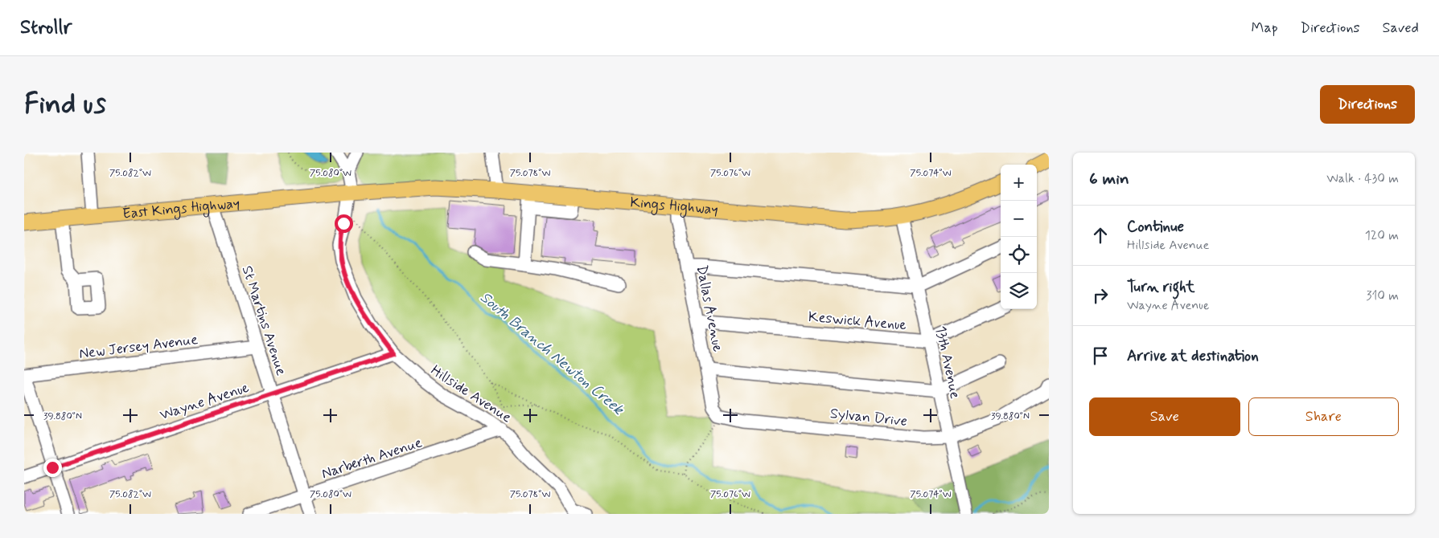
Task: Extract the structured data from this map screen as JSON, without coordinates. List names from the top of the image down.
{
  "streets": {
    "main road": ["Kings Highway", "East Kings Highway"],
    "street": [
      "Dallas Avenue",
      "St Martins Avenue",
      "Keswick Avenue",
      "New Jersey Avenue",
      "13th Avenue",
      "Hillside Avenue",
      "Wayne Avenue",
      "Sylvan Drive",
      "Narberth Avenue"
    ]
  },
  "crossings": [
    ["Kings Highway", "East Kings Highway"],
    ["Kings Highway", "Dallas Avenue"],
    ["Kings Highway", "13th Avenue"],
    ["Kings Highway", "Hillside Avenue"],
    ["East Kings Highway", "St Martins Avenue"],
    ["East Kings Highway", "Hillside Avenue"],
    ["Dallas Avenue", "Keswick Avenue"],
    ["Dallas Avenue", "Sylvan Drive"],
    ["St Martins Avenue", "New Jersey Avenue"],
    ["St Martins Avenue", "Wayne Avenue"],
    ["St Martins Avenue", "Narberth Avenue"],
    ["Keswick Avenue", "13th Avenue"],
    ["13th Avenue", "Sylvan Drive"],
    ["Hillside Avenue", "Wayne Avenue"],
    ["Hillside Avenue", "Narberth Avenue"]
  ],
  "water": ["South Branch Newton Creek"],
  "page": {
    "header": "Strollr",
    "nav": ["Map", "Directions", "Saved"],
    "buttons": [
      "Directions",
      ["Save", "Share"]
    ],
    "title": "Find us",
    "heading": ["6 min", "Walk · 430 m"],
    "map_buttons": ["+", "−"],
    "list": [
      ["Continue", "Hillside Avenue", "120 m"],
      ["Turn right", "Wayne Avenue", "310 m"],
      "Arrive at destination"
    ]
  },
  "coordinates": [
    "75.082°W",
    "75.080°W",
    "75.078°W",
    "75.076°W",
    "75.074°W",
    "39.880°N"
  ]
}
